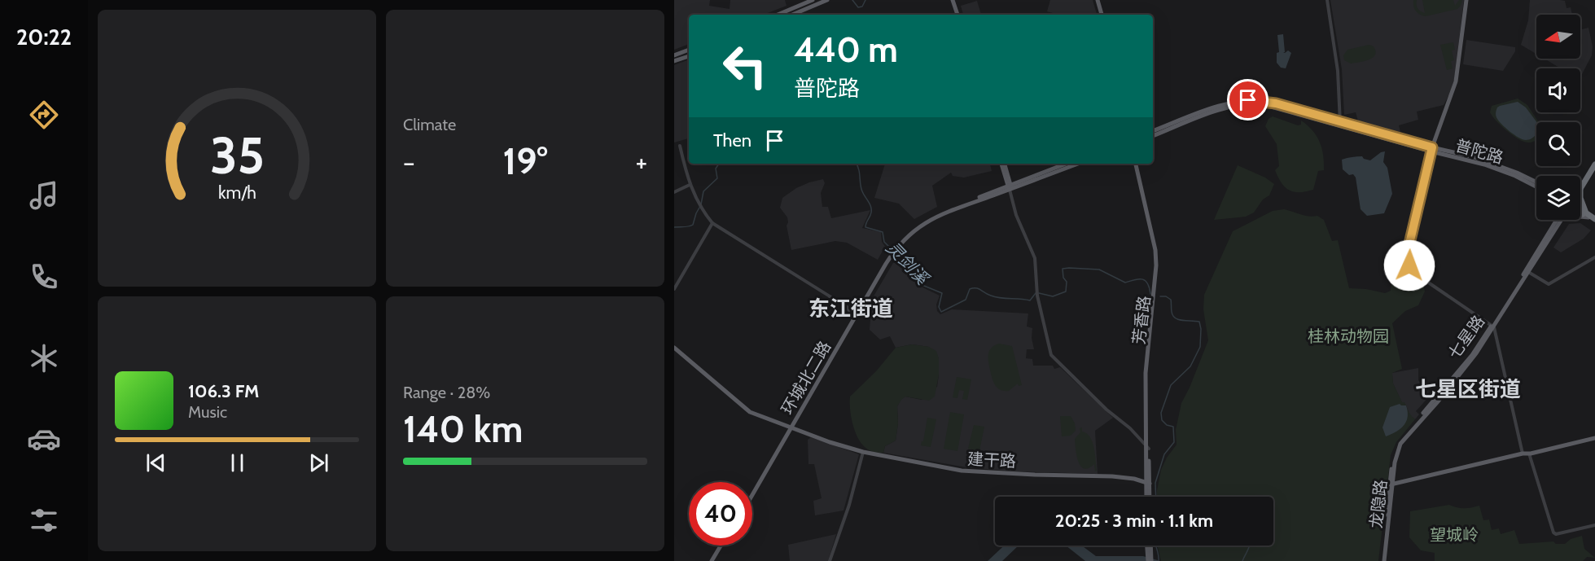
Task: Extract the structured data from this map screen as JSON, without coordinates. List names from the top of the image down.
{
  "streets": {
    "main road": [
      "普陀路",
      "芳香路",
      "七星路",
      "环城北二路",
      "建干路",
      "龙隐路"
    ]
  },
  "crossings": [
    ["芳香路", "建干路"],
    ["七星路", "龙隐路"],
    ["环城北二路", "建干路"]
  ],
  "districts": ["东江街道", "七星区街道"],
  "water": ["灵剑溪"],
  "parks": ["桂林动物园", "望城岭"],
  "north": "left",
  "page": {
    "tabs": "20:22",
    "tile": [
      "Climate",
      ["Range · 28%", "140 km"]
    ],
    "turn": ["440 m", "普陀路"],
    "then": "Then",
    "heat": ["−", "19°", "+"],
    "song": ["106.3 FM", "Music"],
    "limit": "40",
    "trip": "20:25 · 3 min · 1.1 km",
    "gauge": ["35", "km/h"]
  }
}
